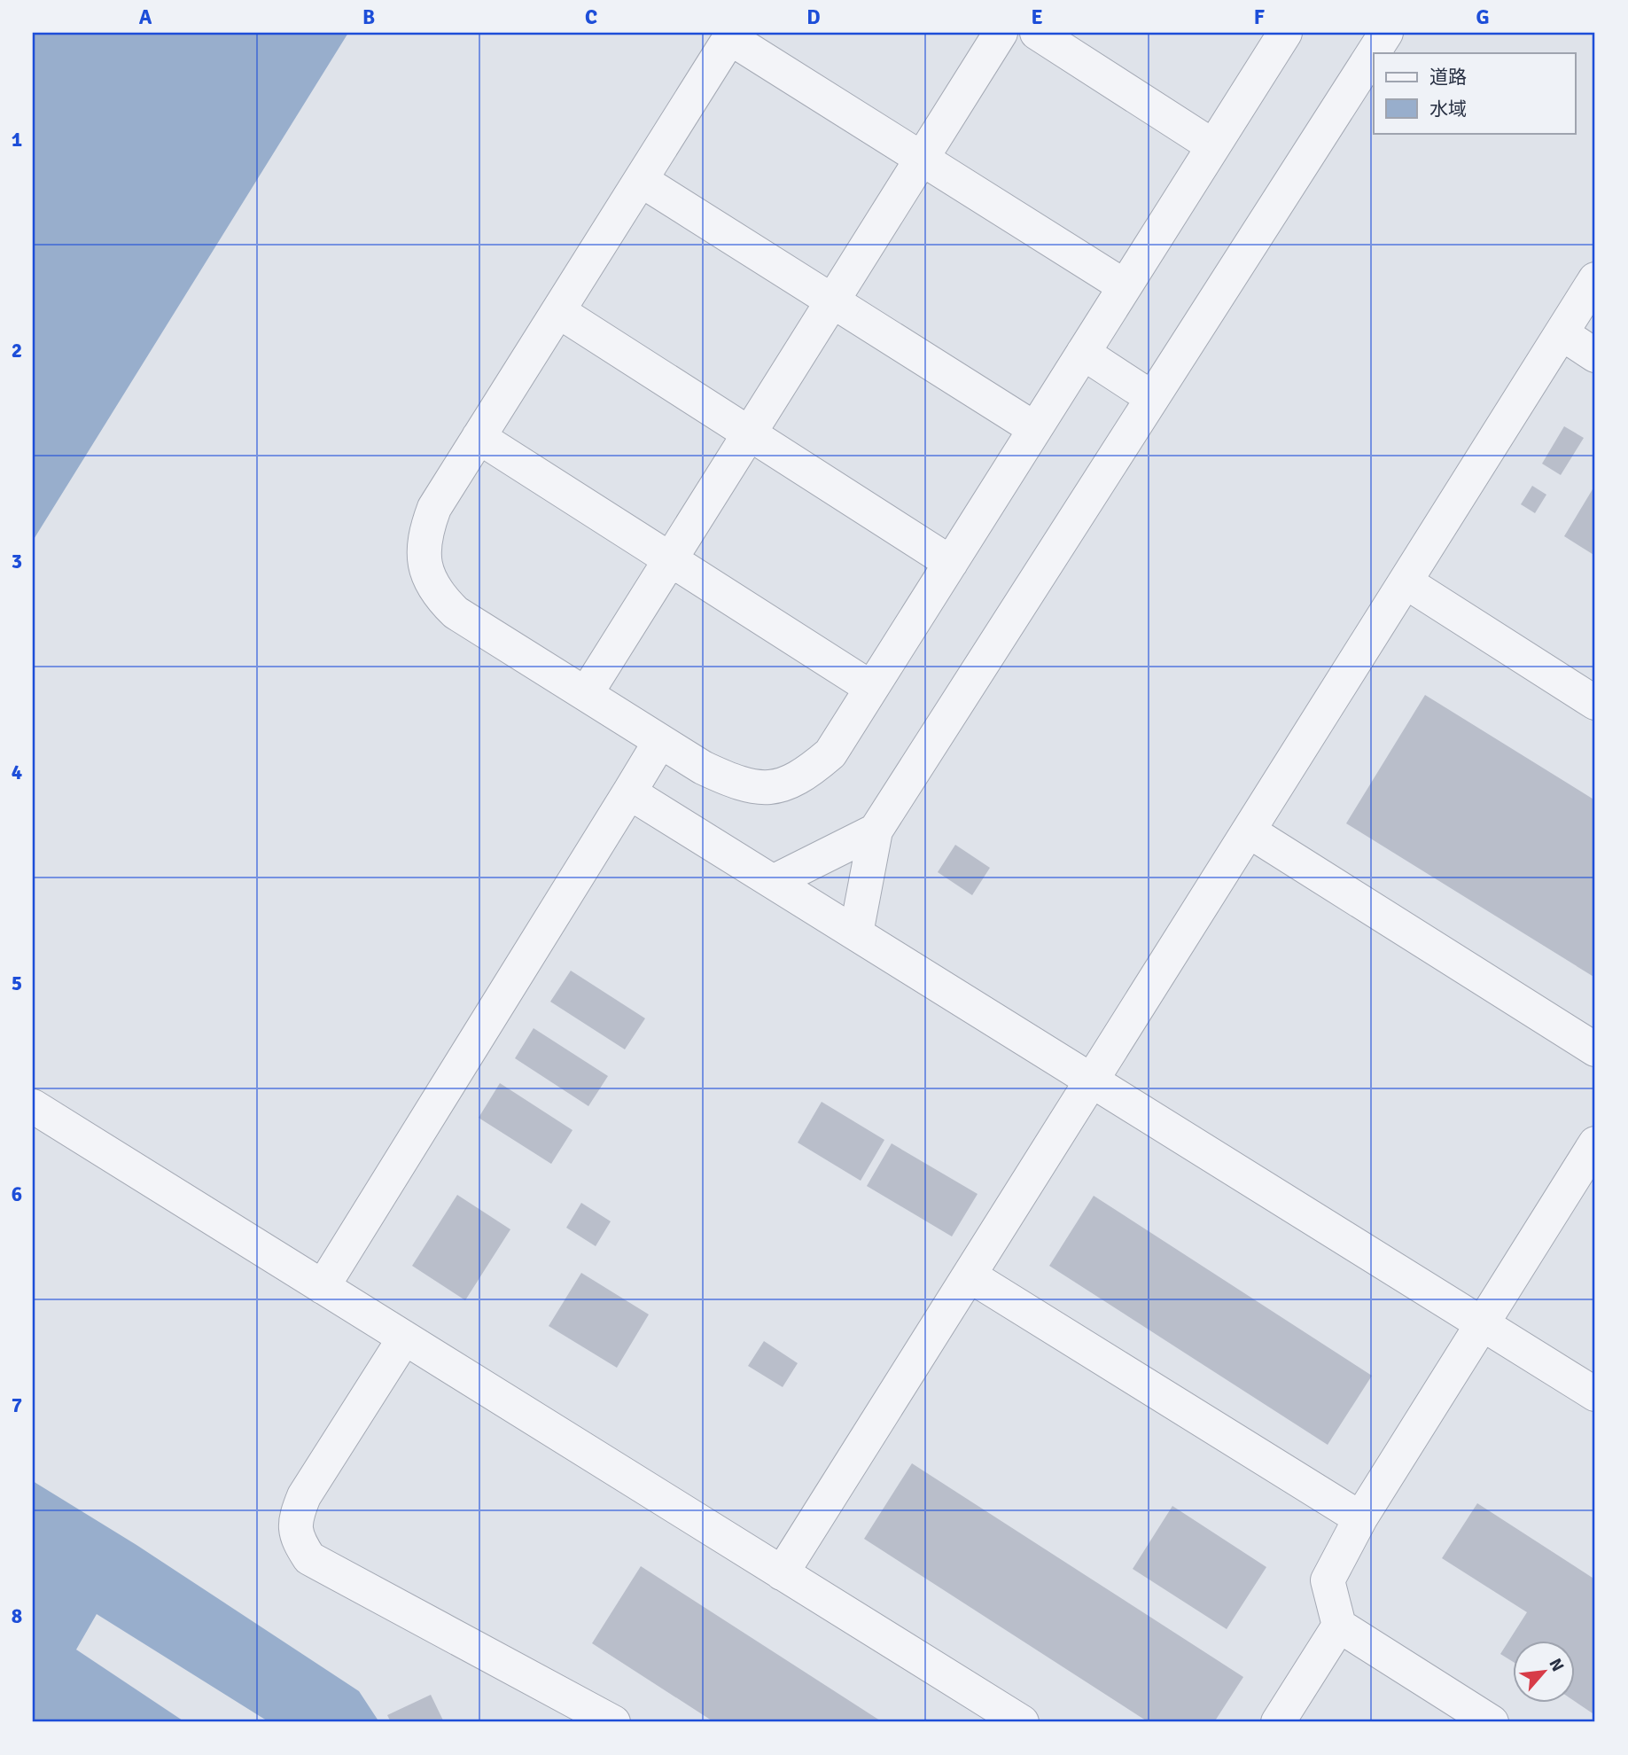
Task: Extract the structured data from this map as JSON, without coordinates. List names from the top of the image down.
{
  "legend": ["道路", "水域"],
  "north": "top right",
  "grid": {
    "columns": [
      "A",
      "B",
      "C",
      "D",
      "E",
      "F",
      "G"
    ],
    "rows": [
      "1",
      "2",
      "3",
      "4",
      "5",
      "6",
      "7",
      "8"
    ]
  }
}
